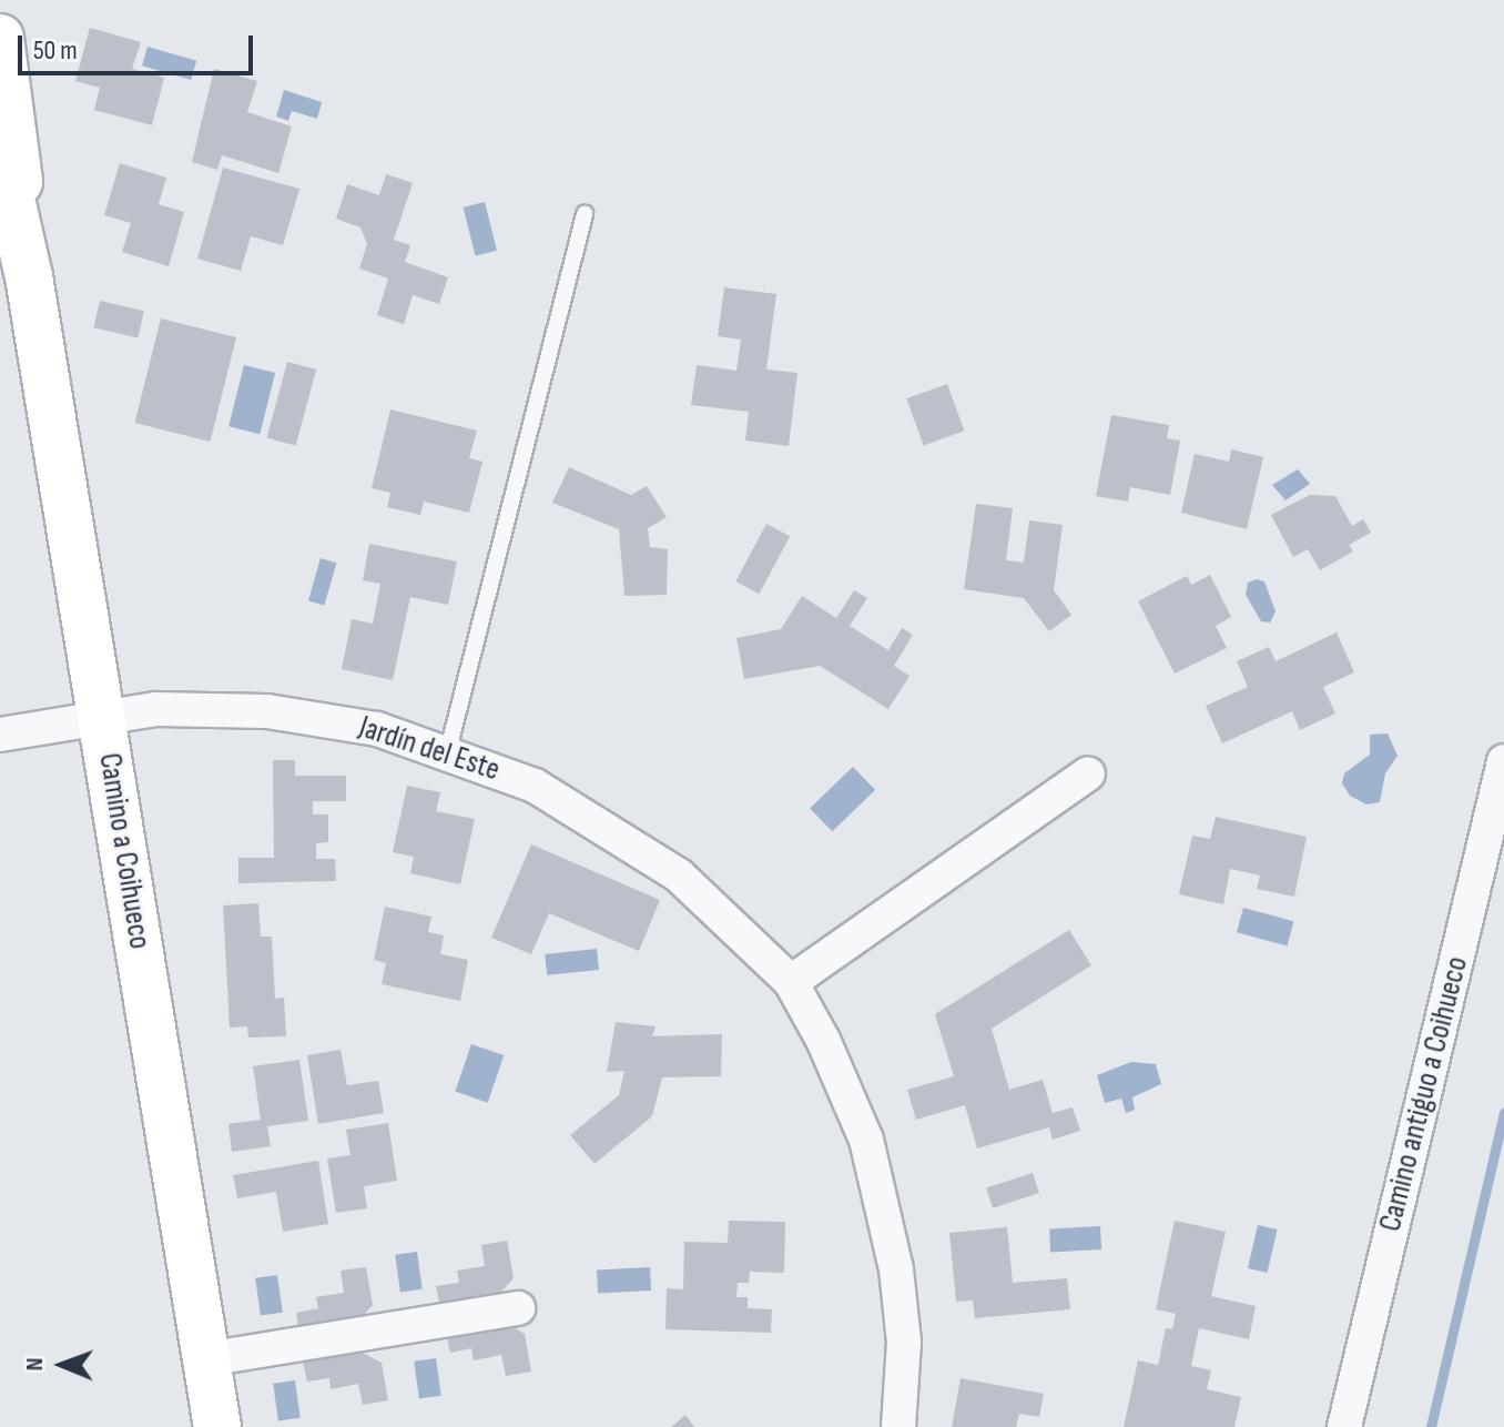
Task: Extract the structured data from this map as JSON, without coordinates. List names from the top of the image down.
{
  "streets": {
    "main road": ["Camino a Coihueco"],
    "street": ["Jardín del Este", "Camino antiguo a Coihueco"]
  },
  "crossings": [
    ["Jardín del Este", "Camino a Coihueco"]
  ],
  "scale_bar": "50 m",
  "north": "left"
}
